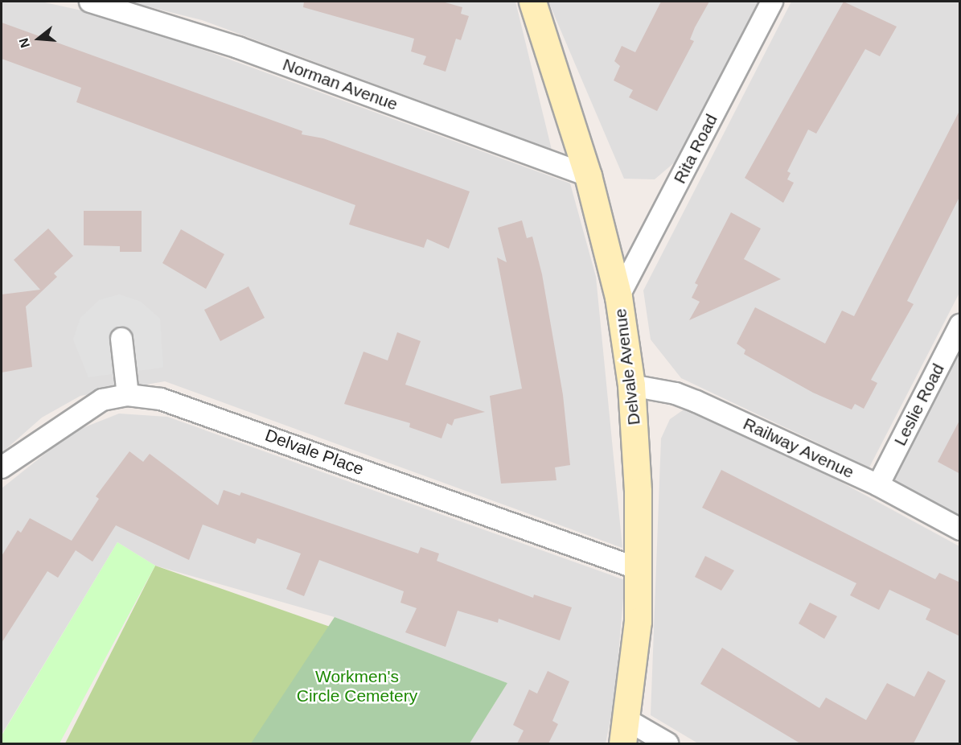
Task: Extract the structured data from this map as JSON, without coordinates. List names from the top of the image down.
{
  "streets": {
    "street": [
      "Norman Avenue",
      "Rita Road",
      "Delvale Avenue",
      "Leslie Road",
      "Railway Avenue",
      "Delvale Place"
    ]
  },
  "crossings": [
    ["Norman Avenue", "Delvale Avenue"],
    ["Rita Road", "Delvale Avenue"],
    ["Delvale Avenue", "Railway Avenue"],
    ["Delvale Avenue", "Delvale Place"],
    ["Leslie Road", "Railway Avenue"]
  ],
  "parks": ["Workmen's Circle Cemetery"],
  "north": "left"
}
